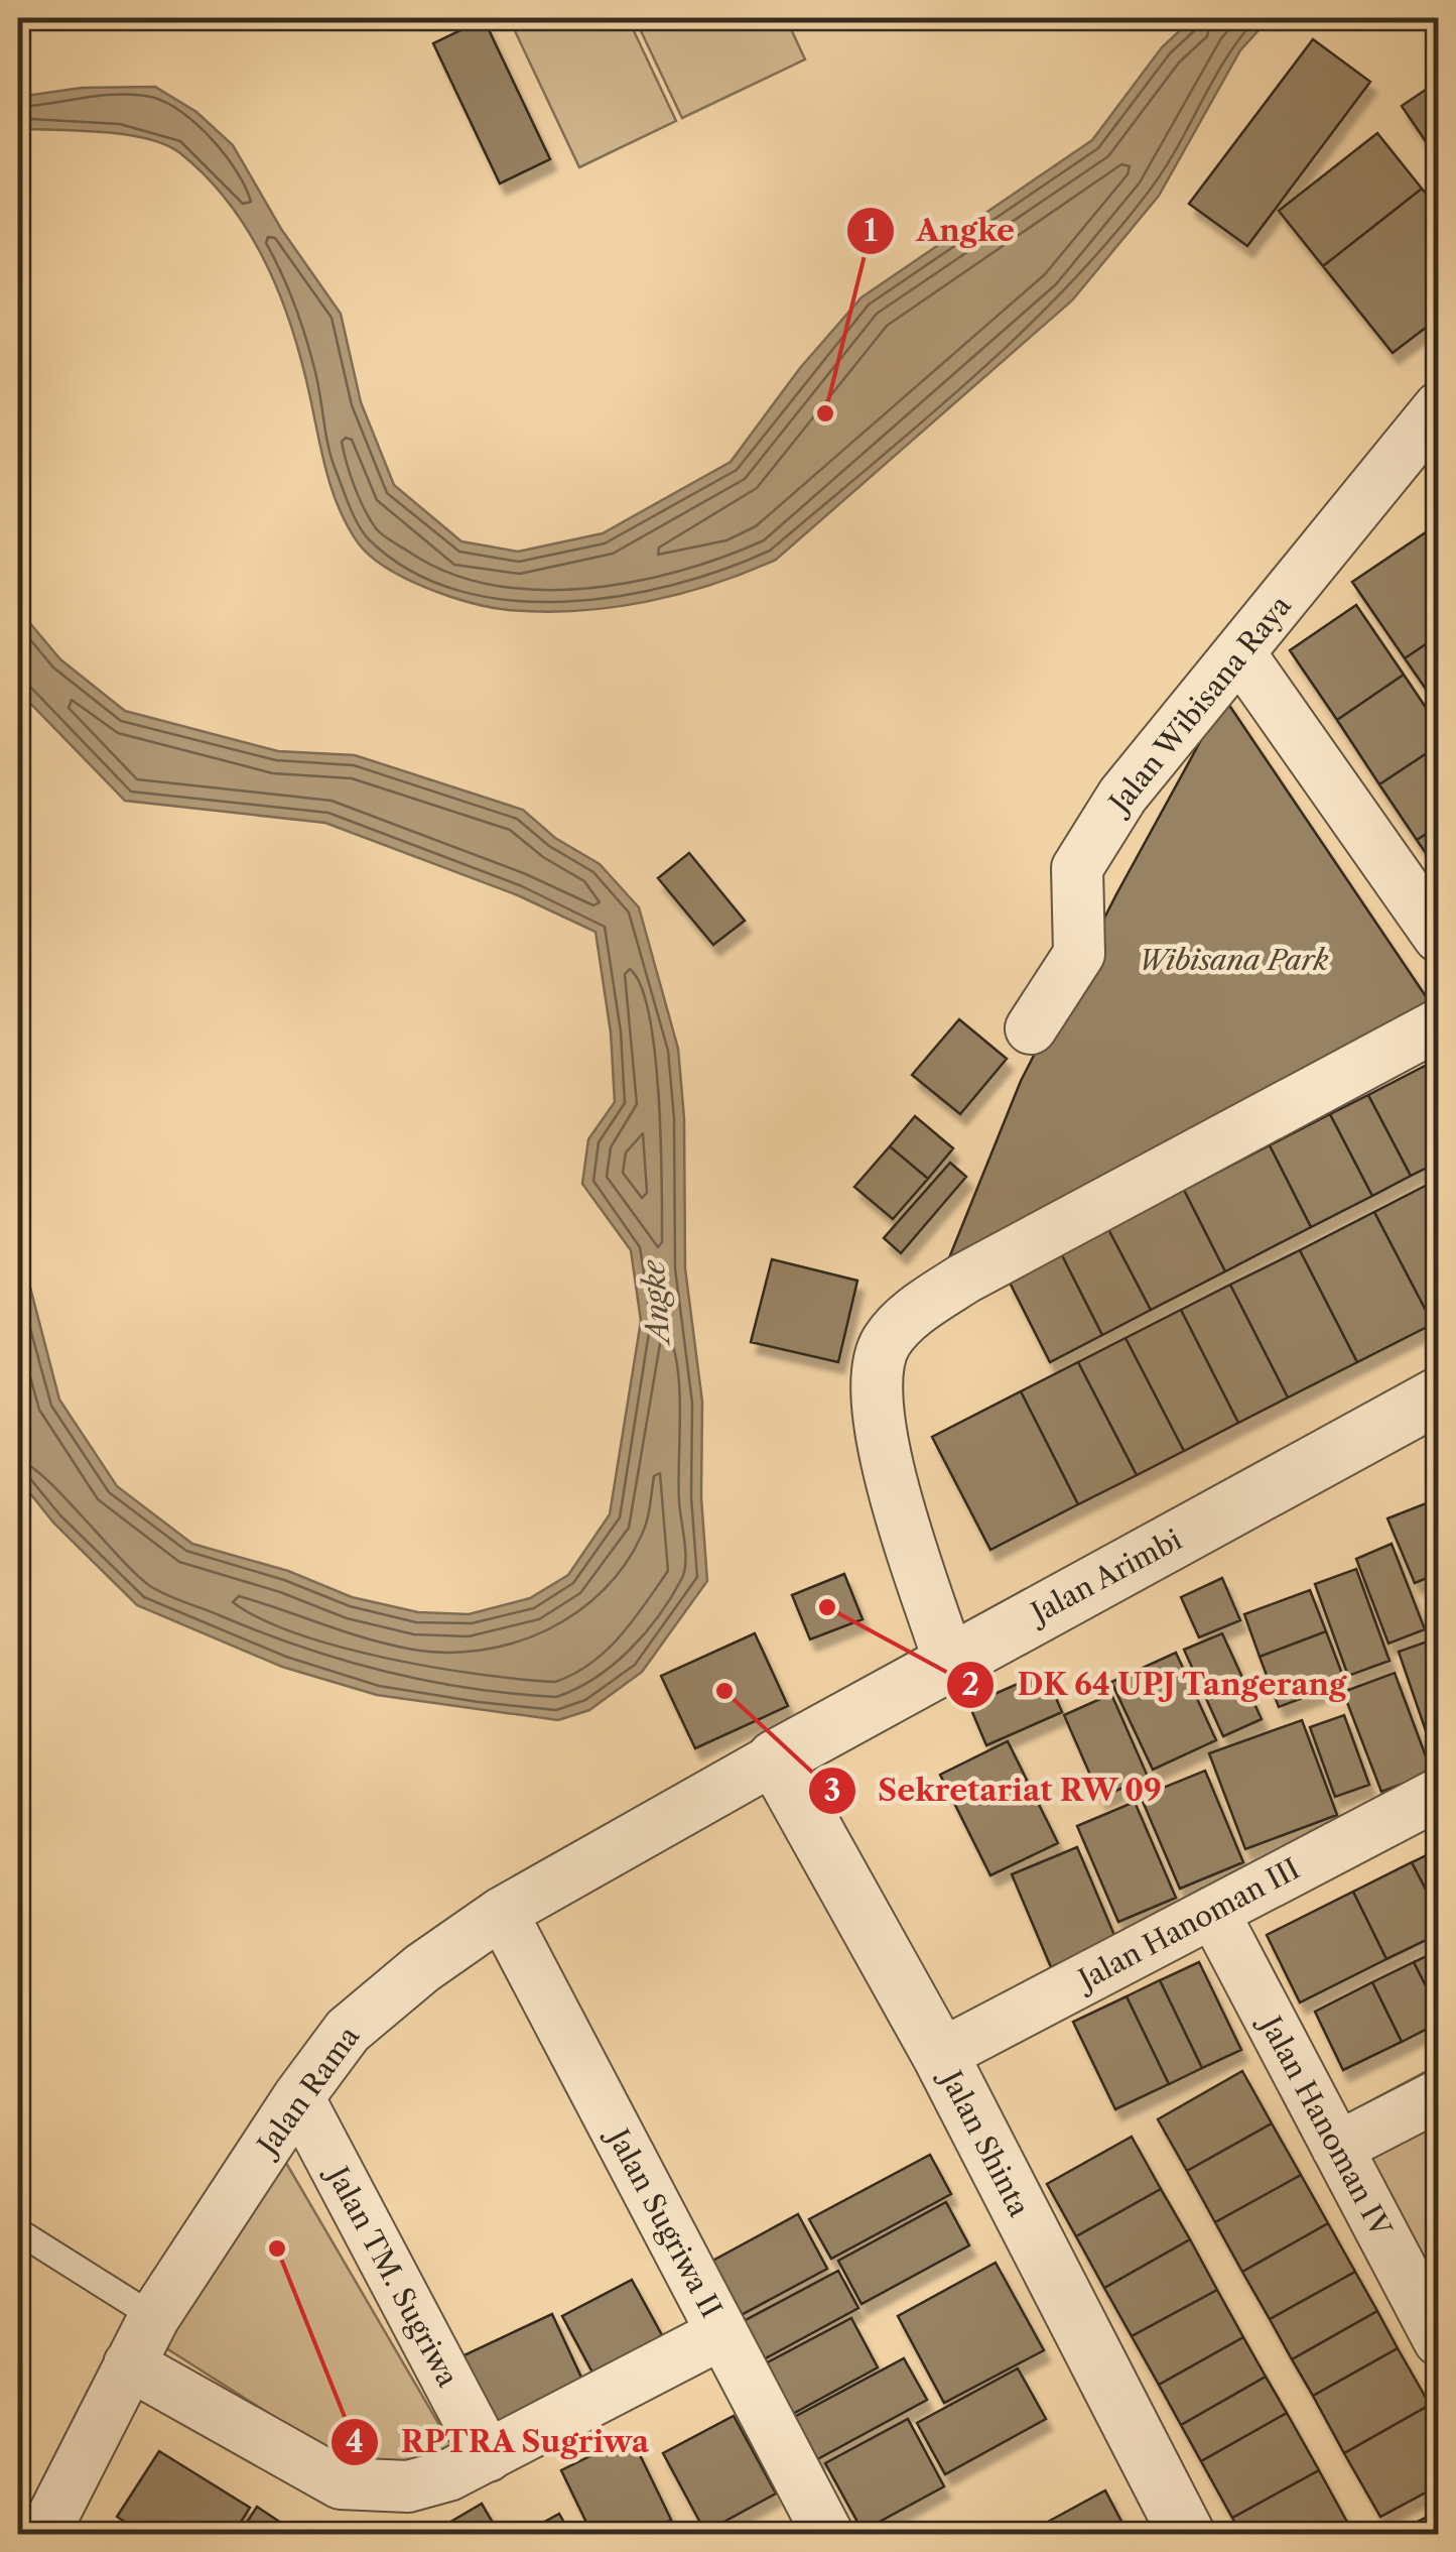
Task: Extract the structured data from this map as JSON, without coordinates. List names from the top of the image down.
{
  "streets": {
    "street": [
      "Jalan Wibisana Raya",
      "Jalan Arimbi",
      "Jalan Hanoman III",
      "Jalan Rama",
      "Jalan Hanoman IV",
      "Jalan Shinta",
      "Jalan Sugriwa II",
      "Jalan TM. Sugriwa"
    ]
  },
  "crossings": [
    ["Jalan Arimbi", "Jalan Rama"],
    ["Jalan Arimbi", "Jalan Shinta"],
    ["Jalan Hanoman III", "Jalan Hanoman IV"],
    ["Jalan Hanoman III", "Jalan Shinta"],
    ["Jalan Rama", "Jalan Shinta"],
    ["Jalan Rama", "Jalan Sugriwa II"],
    ["Jalan Rama", "Jalan TM. Sugriwa"]
  ],
  "water": ["Angke"],
  "parks": ["Wibisana Park"],
  "places": [
    "Angke",
    "DK 64 UPJ Tangerang",
    "Sekretariat RW 09",
    "RPTRA Sugriwa"
  ]
}
